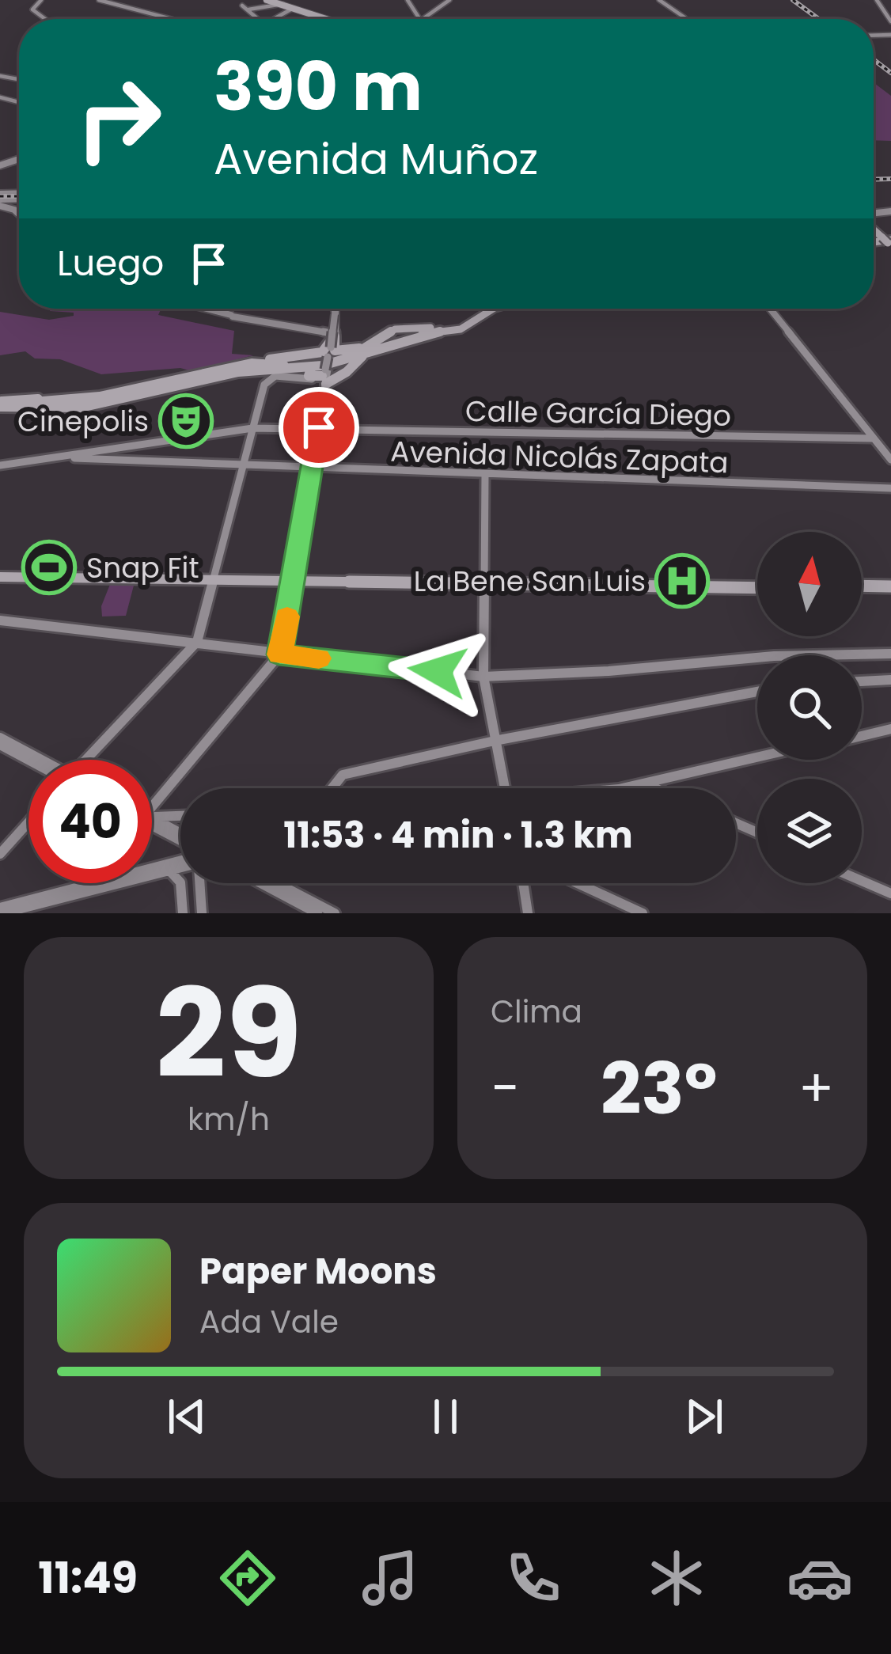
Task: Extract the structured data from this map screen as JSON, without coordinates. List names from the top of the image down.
{
  "streets": {
    "street": ["Calle García Diego", "Avenida Nicolás Zapata"]
  },
  "places": {
    "theatre": ["Cinepolis"],
    "sports": ["Snap Fit"],
    "hospital": ["La Bene San Luis"]
  },
  "north": "top",
  "page": {
    "turn": ["390 m", "Avenida Muñoz"],
    "then": "Luego",
    "limit": "40",
    "trip": "11:53 · 4 min · 1.3 km",
    "tile": [
      ["29", "km/h"],
      "Clima"
    ],
    "heat": ["−", "23°", "+"],
    "song": ["Paper Moons", "Ada Vale"],
    "tabs": "11:49"
  }
}
